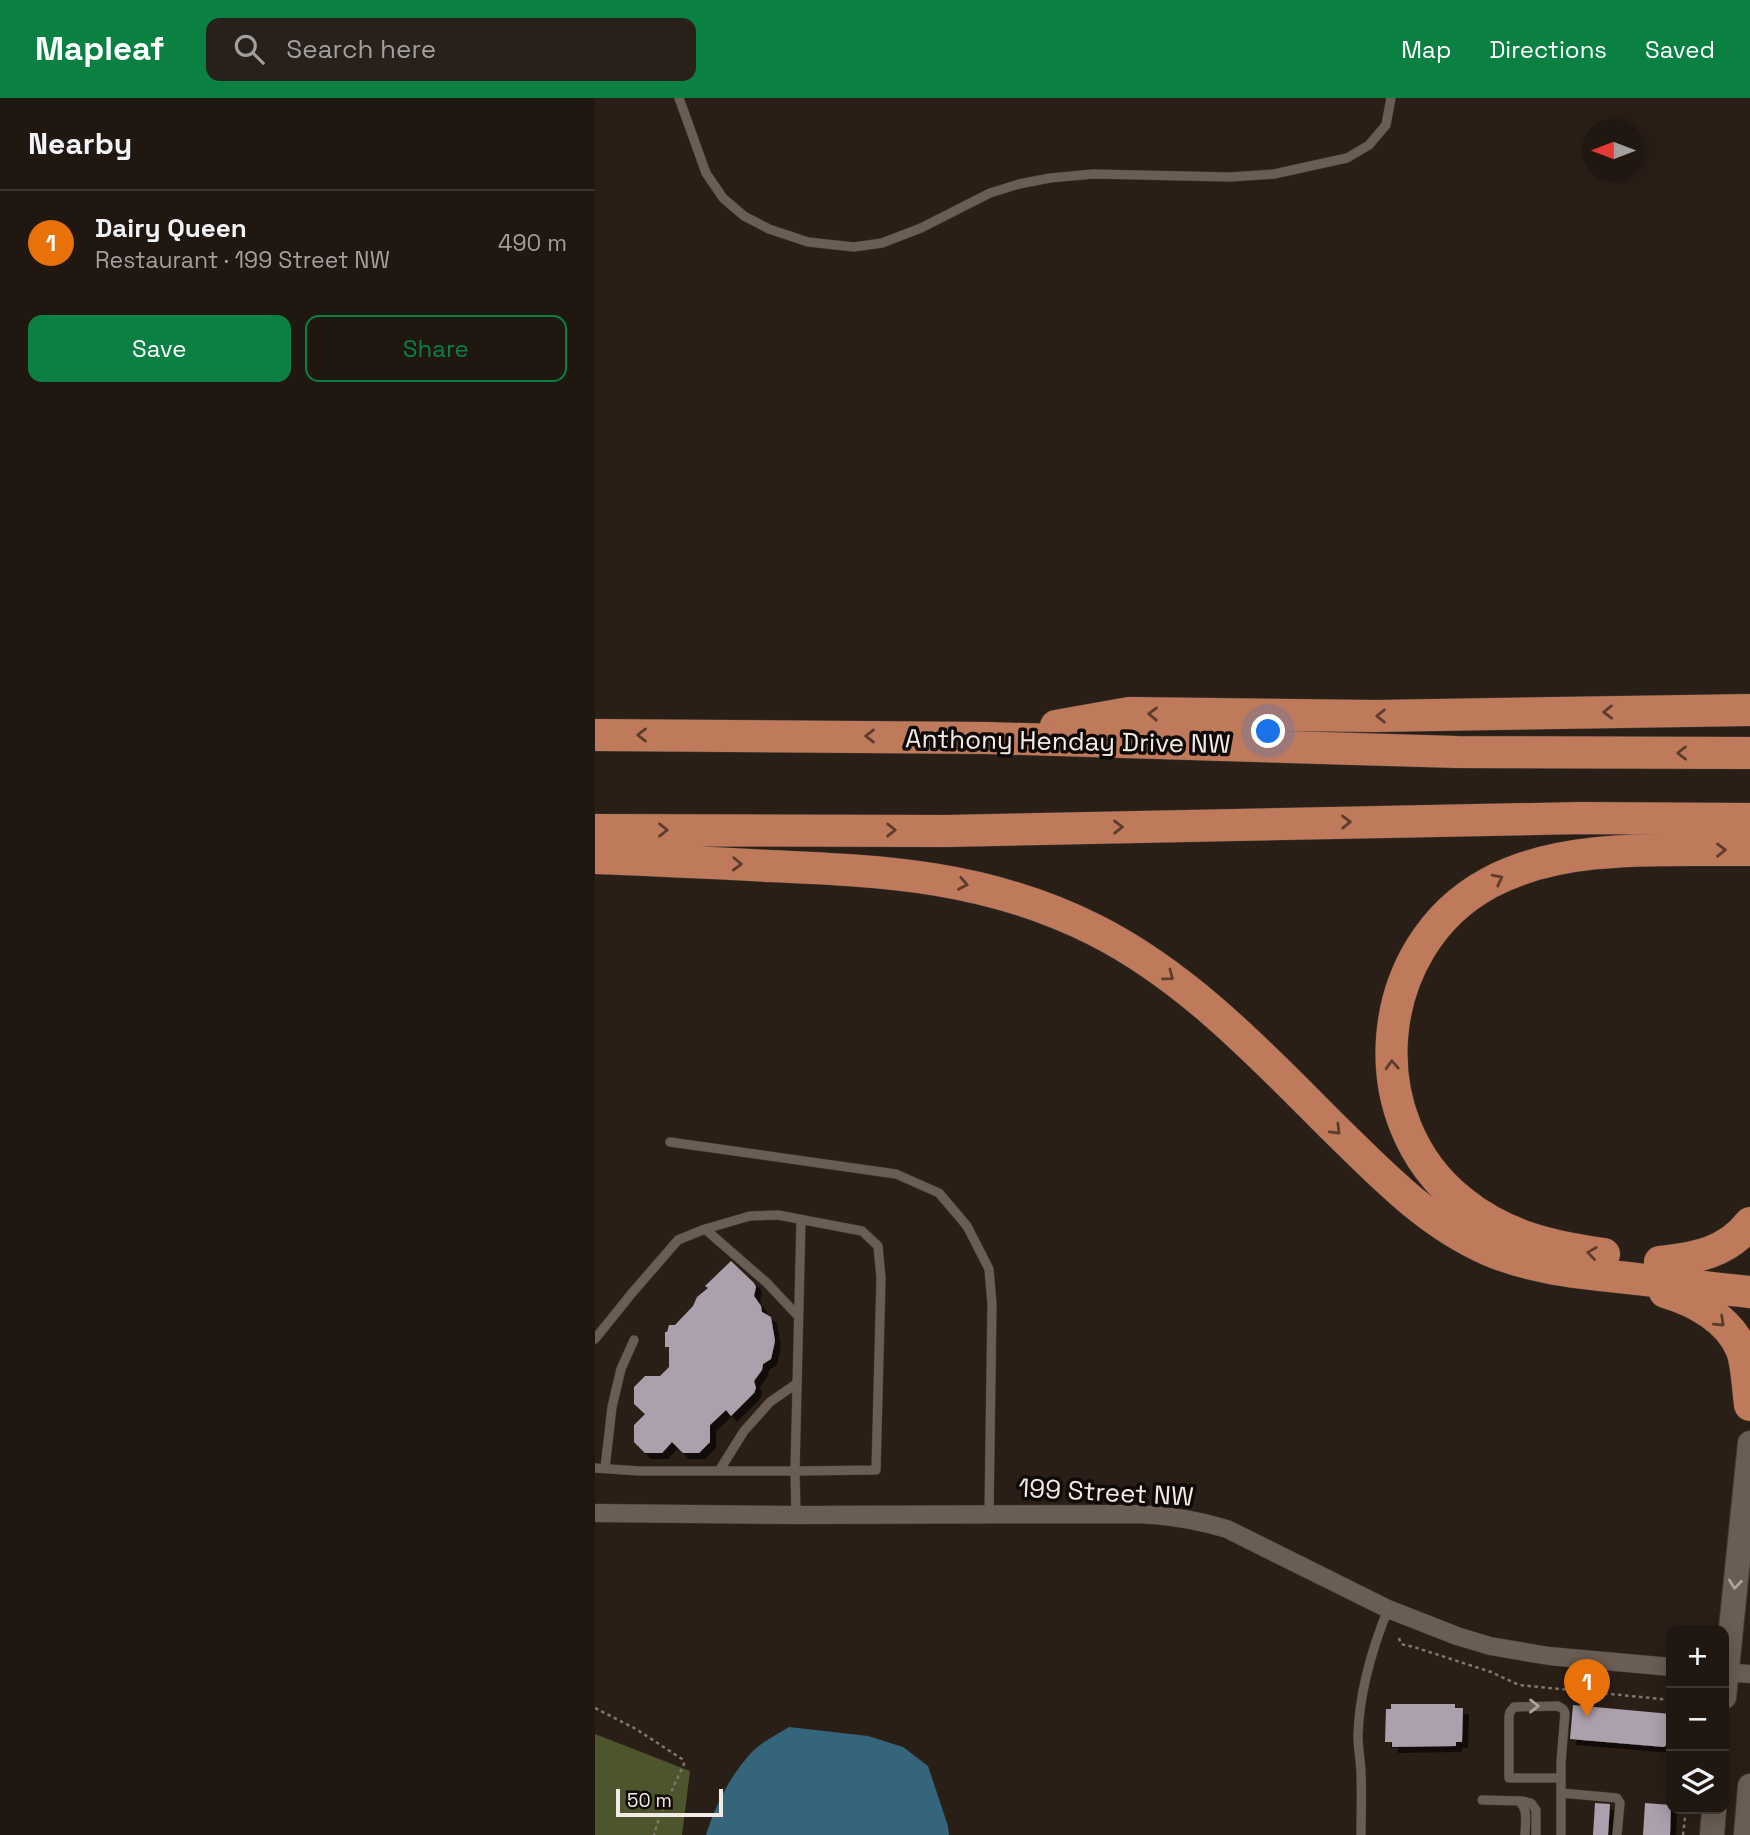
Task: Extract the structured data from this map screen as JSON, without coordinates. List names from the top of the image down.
{
  "streets": {
    "highway": ["Anthony Henday Drive NW"],
    "street": ["199 Street NW"]
  },
  "scale_bar": "50 m",
  "north": "left",
  "page": {
    "header": "Mapleaf",
    "search": "Search here",
    "nav": ["Map", "Directions", "Saved"],
    "heading": "Nearby",
    "list": [
      {
        "mark": "1",
        "name": "Dairy Queen",
        "note": "Restaurant · 199 Street NW",
        "value": "490 m"
      }
    ],
    "buttons": ["Save", "Share"],
    "map_buttons": ["+", "−"],
    "pins": "1",
    "scale": "50 m"
  }
}
